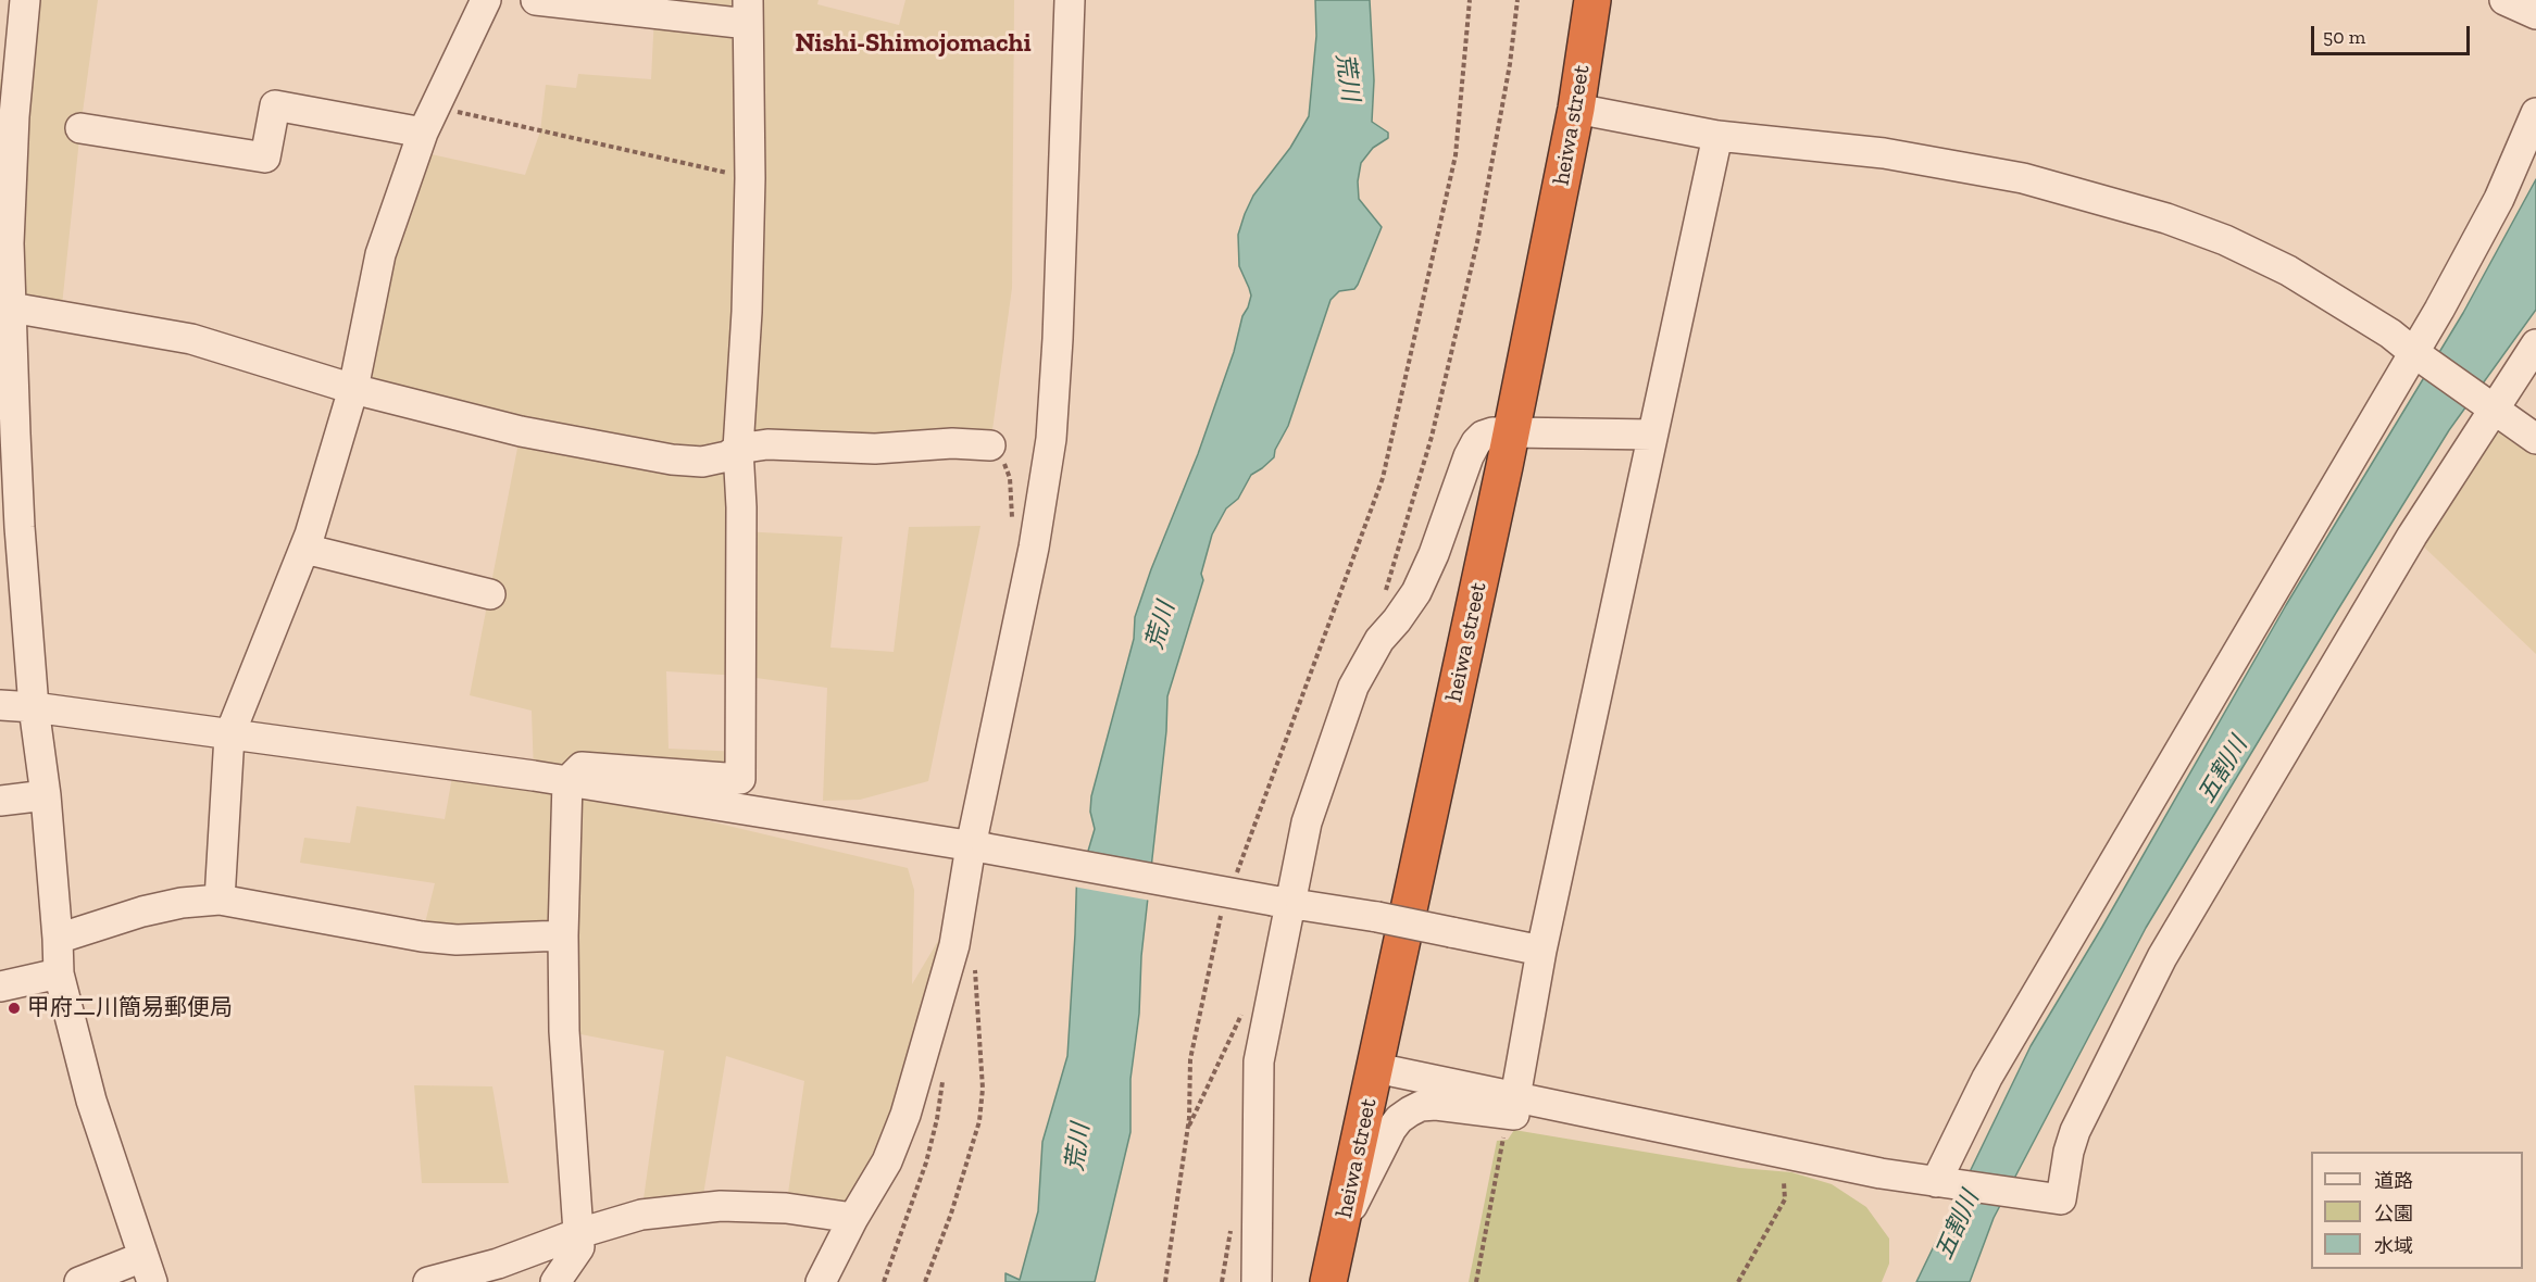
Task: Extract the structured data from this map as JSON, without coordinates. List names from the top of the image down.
{
  "streets": {
    "highway": ["heiwa street"]
  },
  "districts": ["Nishi-Shimojomachi"],
  "water": ["荒川", "五割川"],
  "places": ["甲府二川簡易郵便局"],
  "legend": ["道路", "公園", "水域"],
  "scale_bar": "50 m"
}
